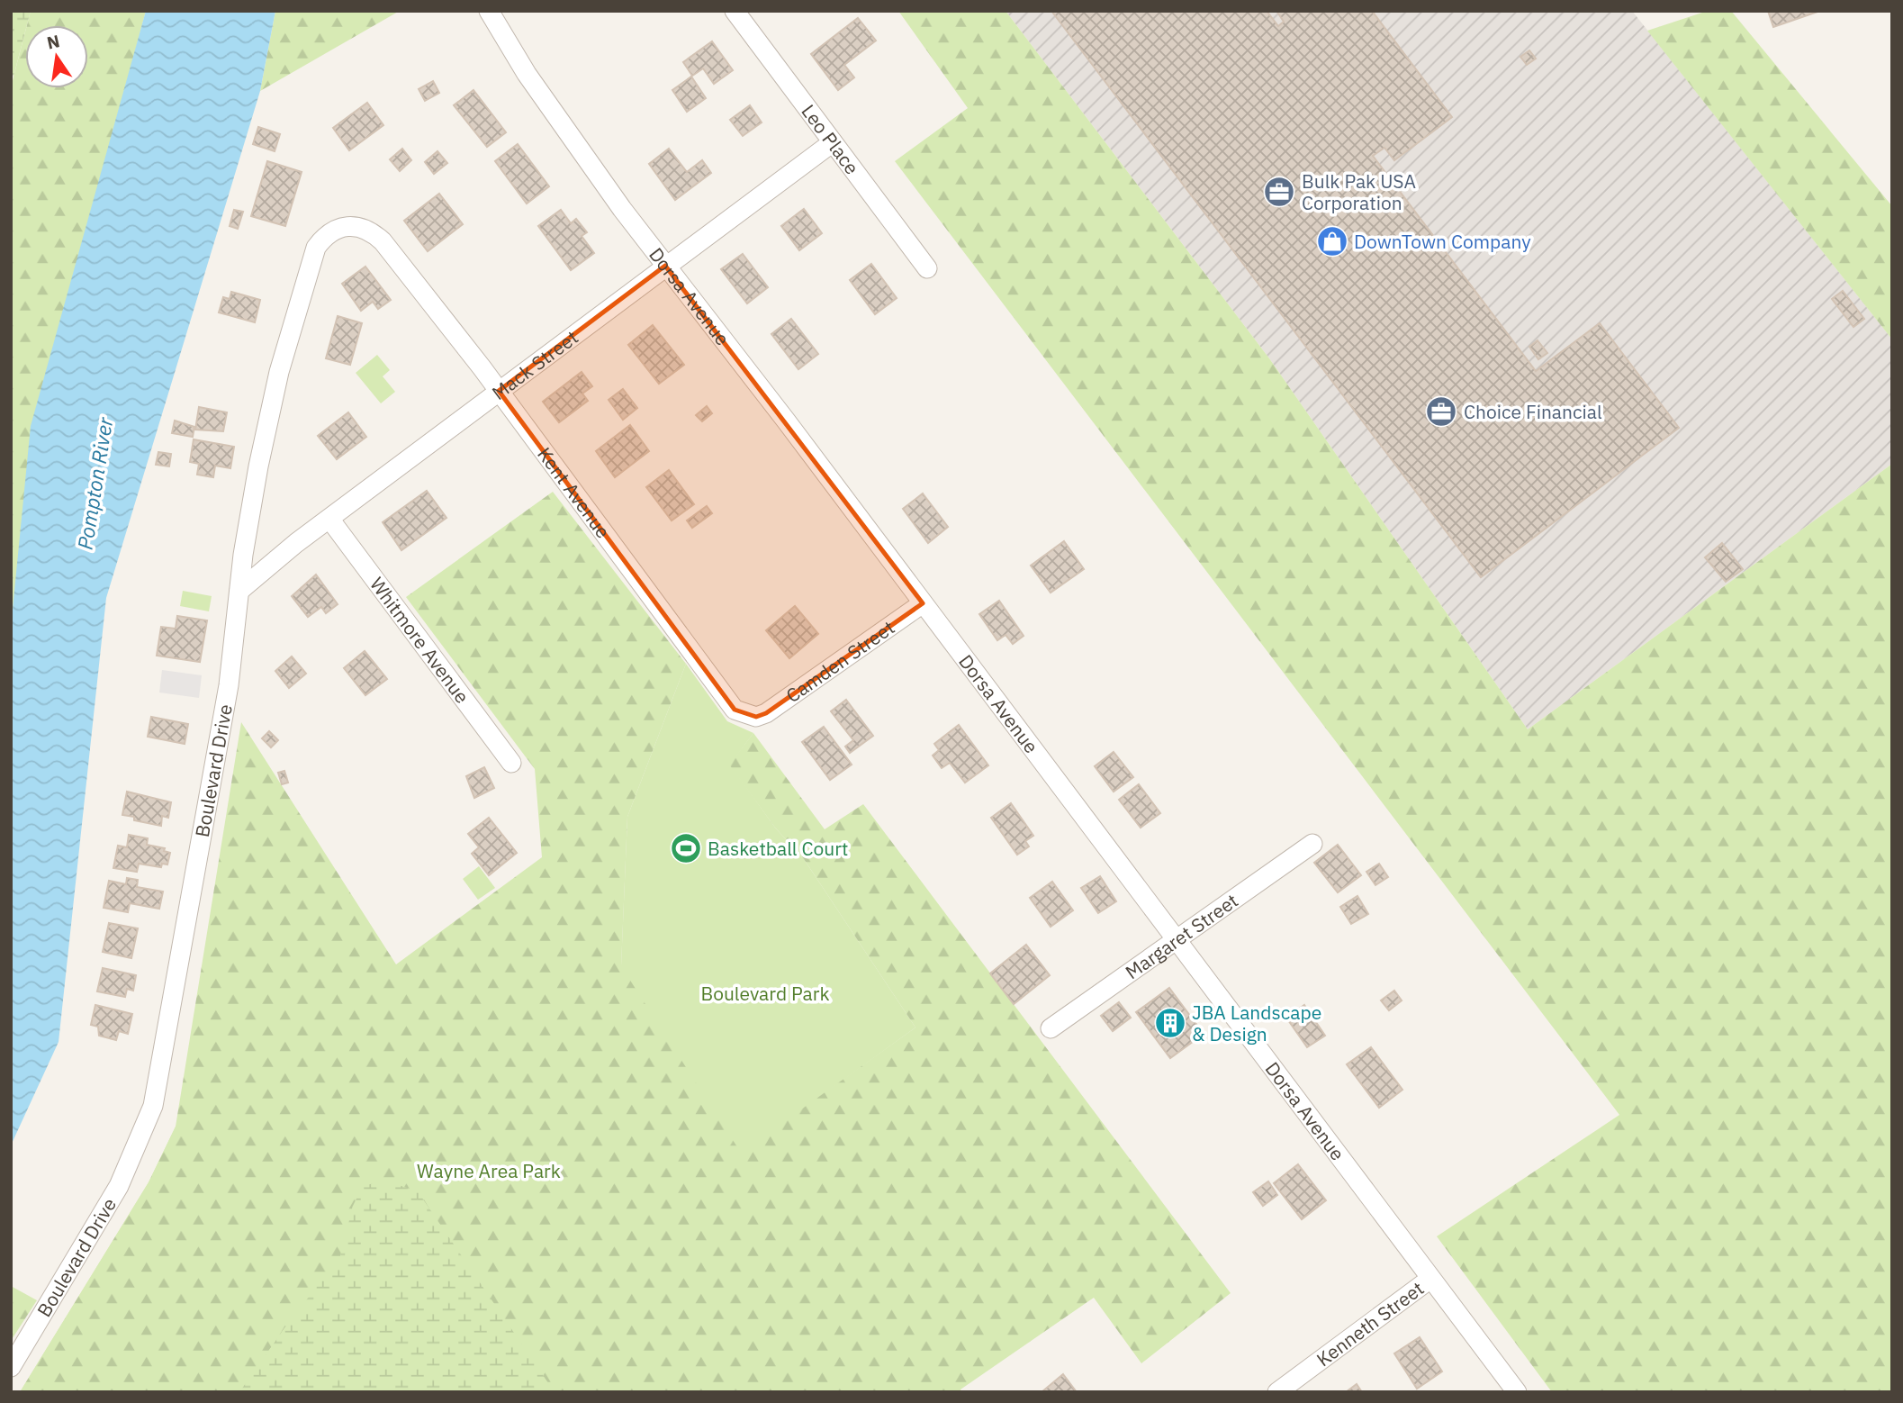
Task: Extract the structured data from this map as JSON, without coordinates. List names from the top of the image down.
{
  "streets": {
    "street": [
      "Leo Place",
      "Dorsa Avenue",
      "Mack Street",
      "Kent Avenue",
      "Whitmore Avenue",
      "Camden Street",
      "Boulevard Drive",
      "Margaret Street",
      "Kenneth Street"
    ]
  },
  "crossings": [
    ["Leo Place", "Mack Street"],
    ["Dorsa Avenue", "Mack Street"],
    ["Dorsa Avenue", "Camden Street"],
    ["Dorsa Avenue", "Margaret Street"],
    ["Dorsa Avenue", "Kenneth Street"],
    ["Mack Street", "Kent Avenue"],
    ["Mack Street", "Whitmore Avenue"],
    ["Mack Street", "Boulevard Drive"],
    ["Kent Avenue", "Camden Street"],
    ["Kent Avenue", "Boulevard Drive"]
  ],
  "water": ["Pompton River"],
  "parks": ["Boulevard Park", "Wayne Area Park"],
  "places": {
    "office": ["Bulk Pak USA Corporation", "Choice Financial"],
    "shop": ["DownTown Company"],
    "sports": ["Basketball Court"],
    "building": ["JBA Landscape & Design"]
  },
  "north": "top"
}
